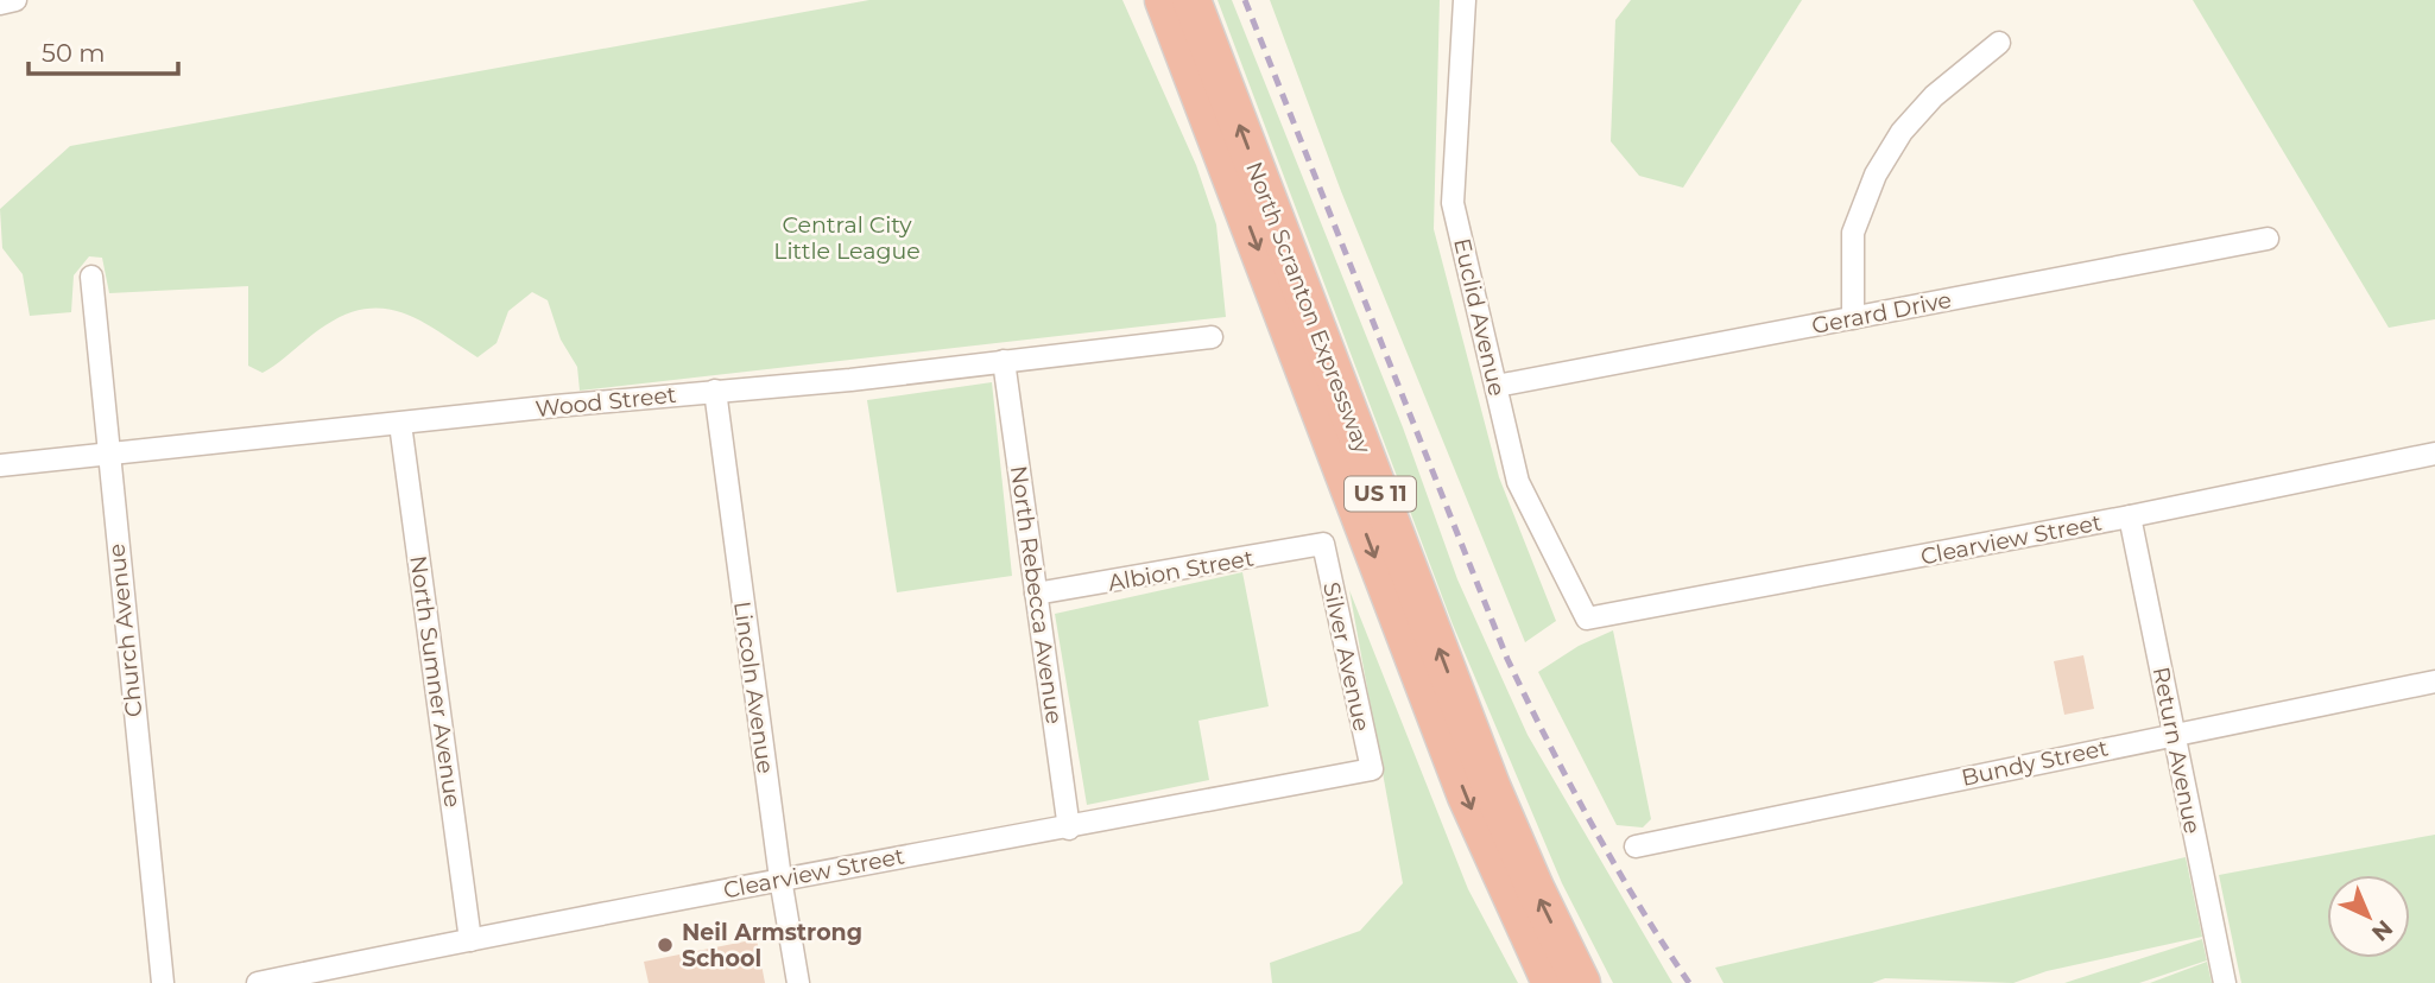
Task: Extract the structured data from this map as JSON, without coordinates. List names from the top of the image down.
{
  "streets": {
    "highway": ["North Scranton Expressway", "US 11"],
    "street": [
      "Gerard Drive",
      "Euclid Avenue",
      "Wood Street",
      "Clearview Street",
      "Albion Street",
      "North Rebecca Avenue",
      "Church Avenue",
      "Silver Avenue",
      "North Sumner Avenue",
      "Lincoln Avenue",
      "Return Avenue",
      "Bundy Street"
    ]
  },
  "crossings": [
    ["Gerard Drive", "Euclid Avenue"],
    ["Euclid Avenue", "Clearview Street"],
    ["Wood Street", "North Rebecca Avenue"],
    ["Wood Street", "Church Avenue"],
    ["Wood Street", "North Sumner Avenue"],
    ["Wood Street", "Lincoln Avenue"],
    ["Clearview Street", "North Rebecca Avenue"],
    ["Clearview Street", "Silver Avenue"],
    ["Clearview Street", "North Sumner Avenue"],
    ["Clearview Street", "Lincoln Avenue"],
    ["Clearview Street", "Return Avenue"],
    ["Albion Street", "North Rebecca Avenue"],
    ["Albion Street", "Silver Avenue"],
    ["Return Avenue", "Bundy Street"]
  ],
  "parks": ["Central City Little League"],
  "places": ["Neil Armstrong School"],
  "scale_bar": "50 m",
  "north": "bottom right"
}
